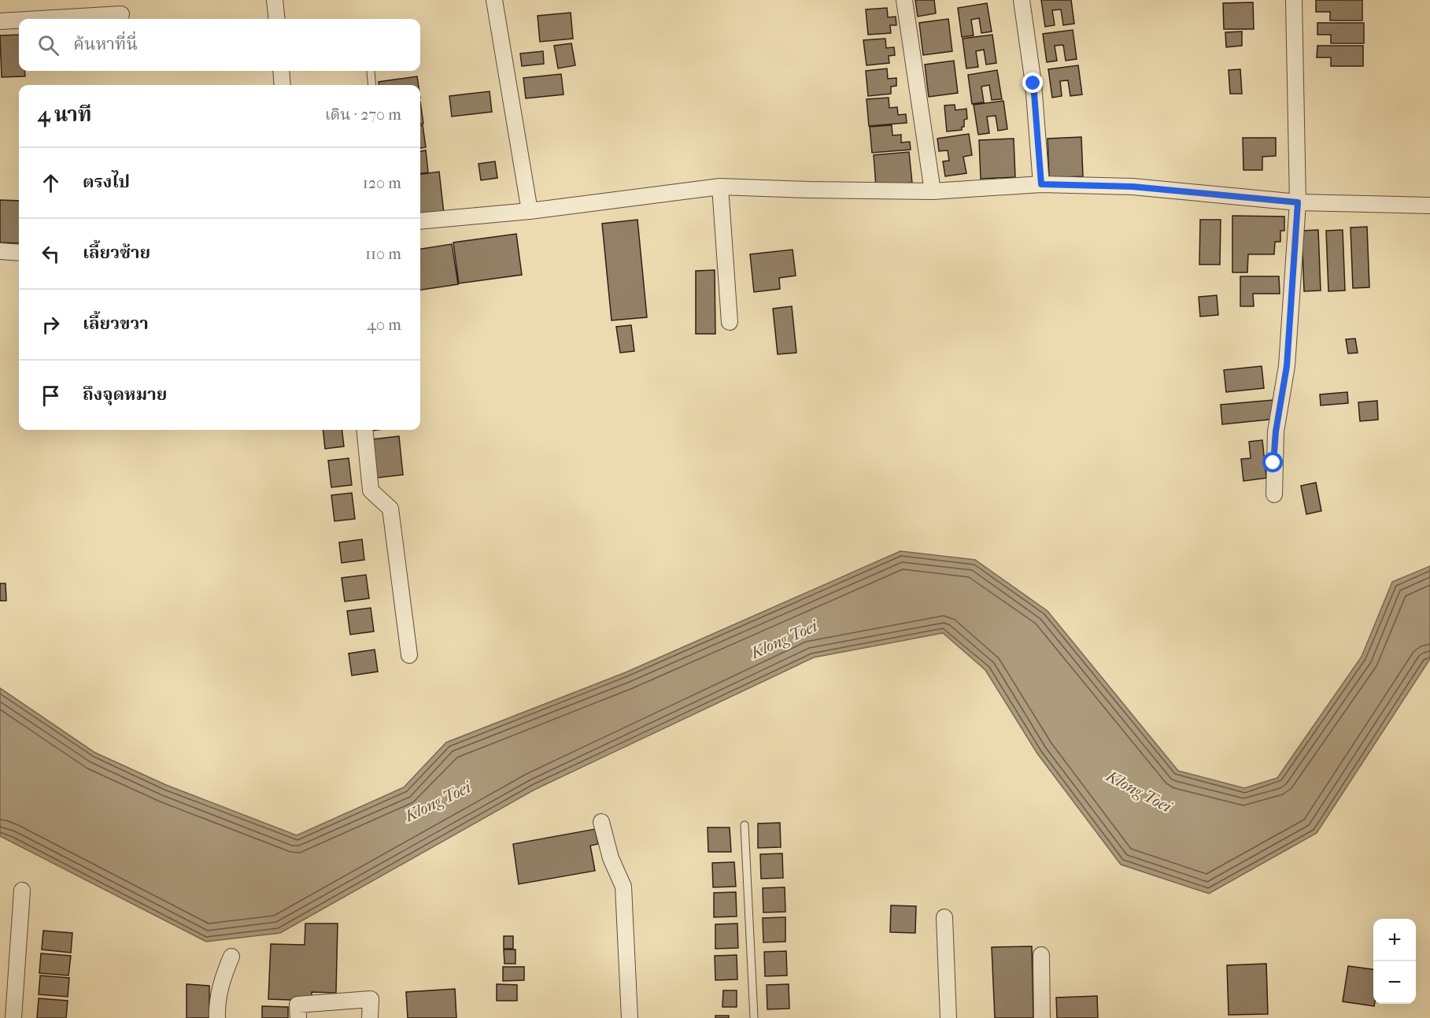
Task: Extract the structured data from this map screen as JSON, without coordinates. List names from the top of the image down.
{
  "water": ["Klong Toei"],
  "page": {
    "search": "ค้นหาที่นี่",
    "heading": ["4 นาที", "เดิน · 270 m"],
    "list": [
      ["ตรงไป", "120 m"],
      ["เลี้ยวซ้าย", "110 m"],
      ["เลี้ยวขวา", "40 m"],
      "ถึงจุดหมาย"
    ],
    "map_buttons": ["+", "−"]
  }
}
